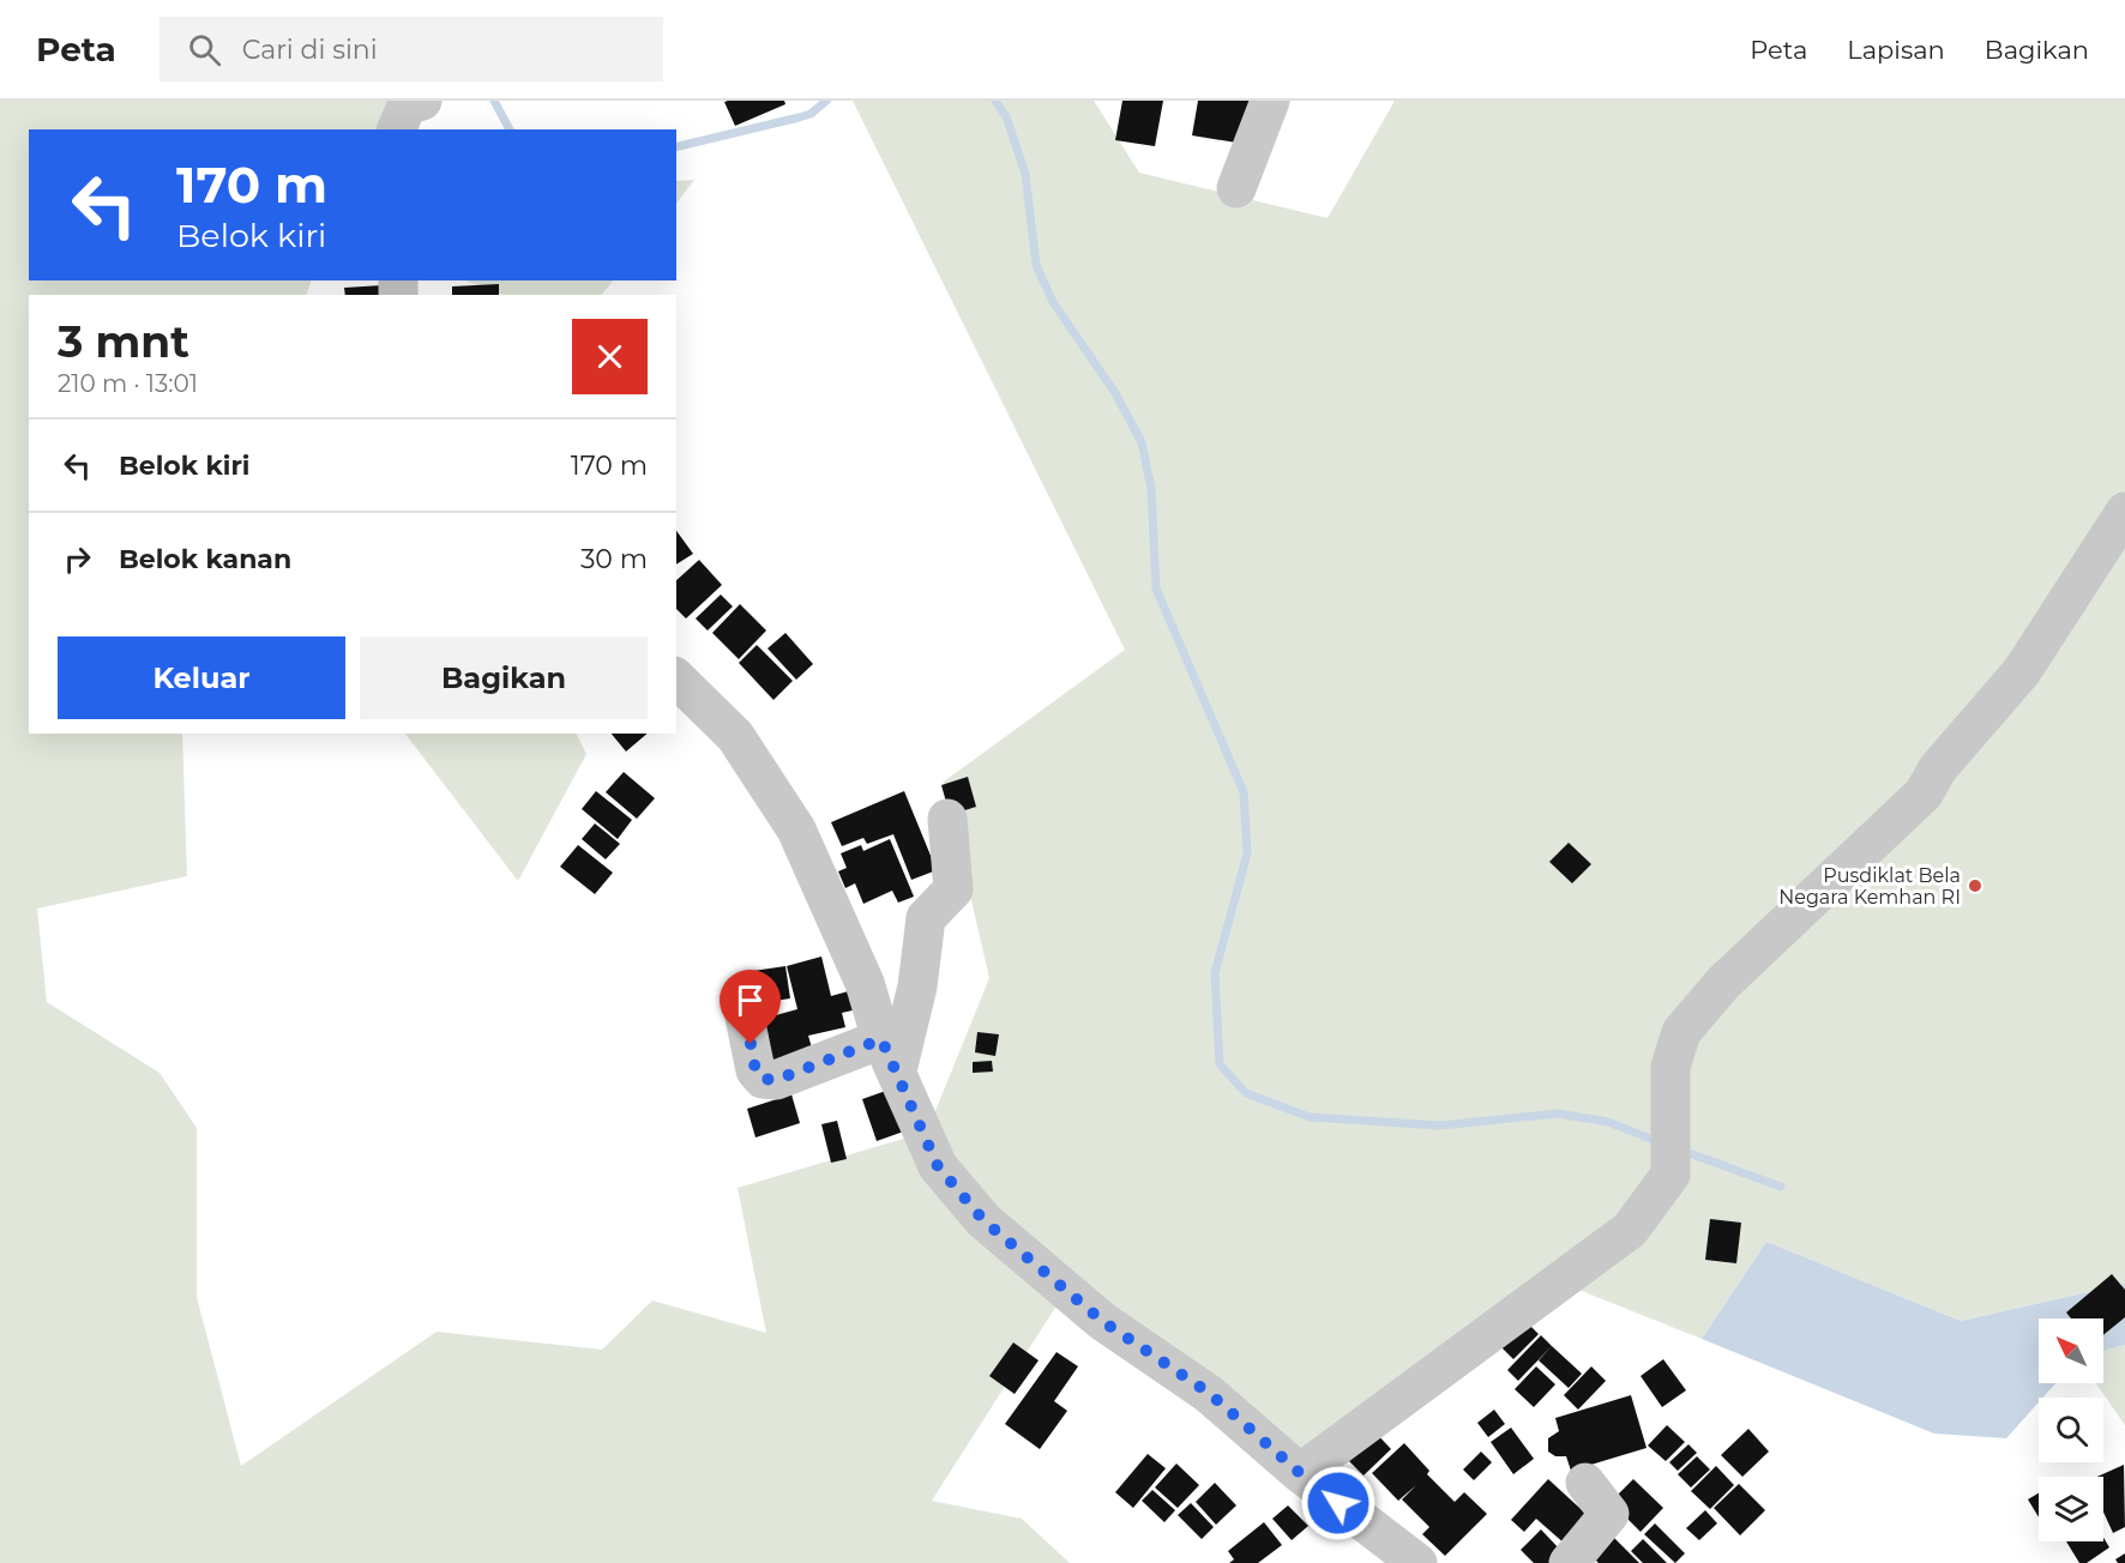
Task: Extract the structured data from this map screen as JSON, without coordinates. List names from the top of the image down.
{
  "places": ["Pusdiklat Bela Negara Kemhan RI"],
  "north": "top left",
  "page": {
    "header": "Peta",
    "search": "Cari di sini",
    "nav": ["Peta", "Lapisan", "Bagikan"],
    "turn": ["170 m", "Belok kiri"],
    "heading": ["3 mnt", "210 m · 13:01"],
    "list": [
      {
        "name": "Belok kiri",
        "value": "170 m"
      },
      {
        "name": "Belok kanan",
        "value": "30 m"
      }
    ],
    "buttons": ["Keluar", "Bagikan"]
  }
}
